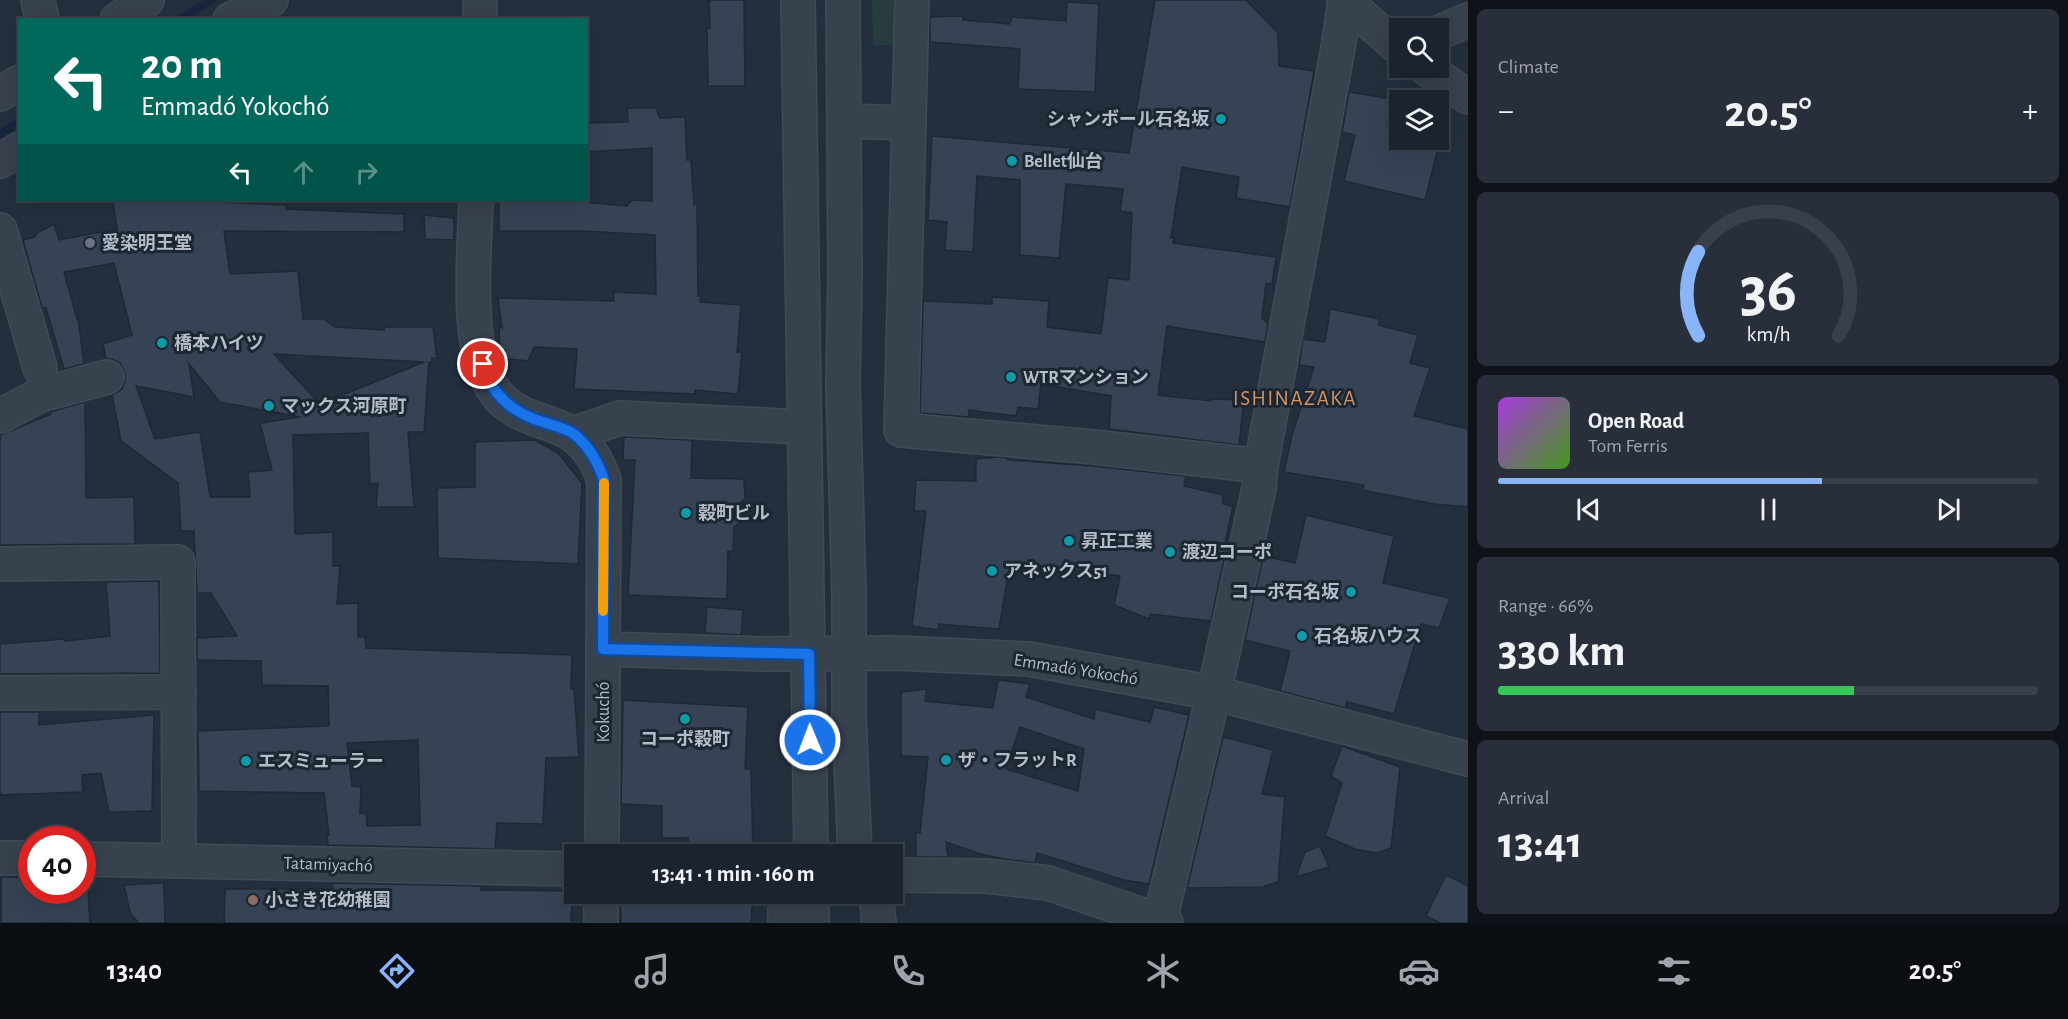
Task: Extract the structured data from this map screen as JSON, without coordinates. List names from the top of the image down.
{
  "streets": {
    "street": ["Emmadó Yokochó", "Kokuchó", "Tatamiyachó"]
  },
  "crossings": [
    ["Emmadó Yokochó", "Kokuchó"]
  ],
  "districts": ["ISHINAZAKA"],
  "places": [
    "シャンボール石名坂",
    "Bellet仙台",
    "愛染明王堂",
    "橋本ハイツ",
    "WTRマンション",
    "マックス河原町",
    "穀町ビル",
    "昇正工業",
    "渡辺コーポ",
    "アネックス51",
    "コーポ石名坂",
    "石名坂ハウス",
    "コーポ穀町",
    "ザ・フラットR",
    "エスミューラー",
    "小さき花幼稚園"
  ],
  "page": {
    "tile": [
      "Climate",
      ["Range · 66%", "330 km"],
      ["Arrival", "13:41"]
    ],
    "turn": ["20 m", "Emmadó Yokochó"],
    "heat": ["−", "20.5°", "+"],
    "song": ["Open Road", "Tom Ferris"],
    "limit": "40",
    "trip": "13:41 · 1 min · 160 m",
    "tabs": ["13:40", "20.5°"],
    "gauge": ["36", "km/h"]
  }
}
